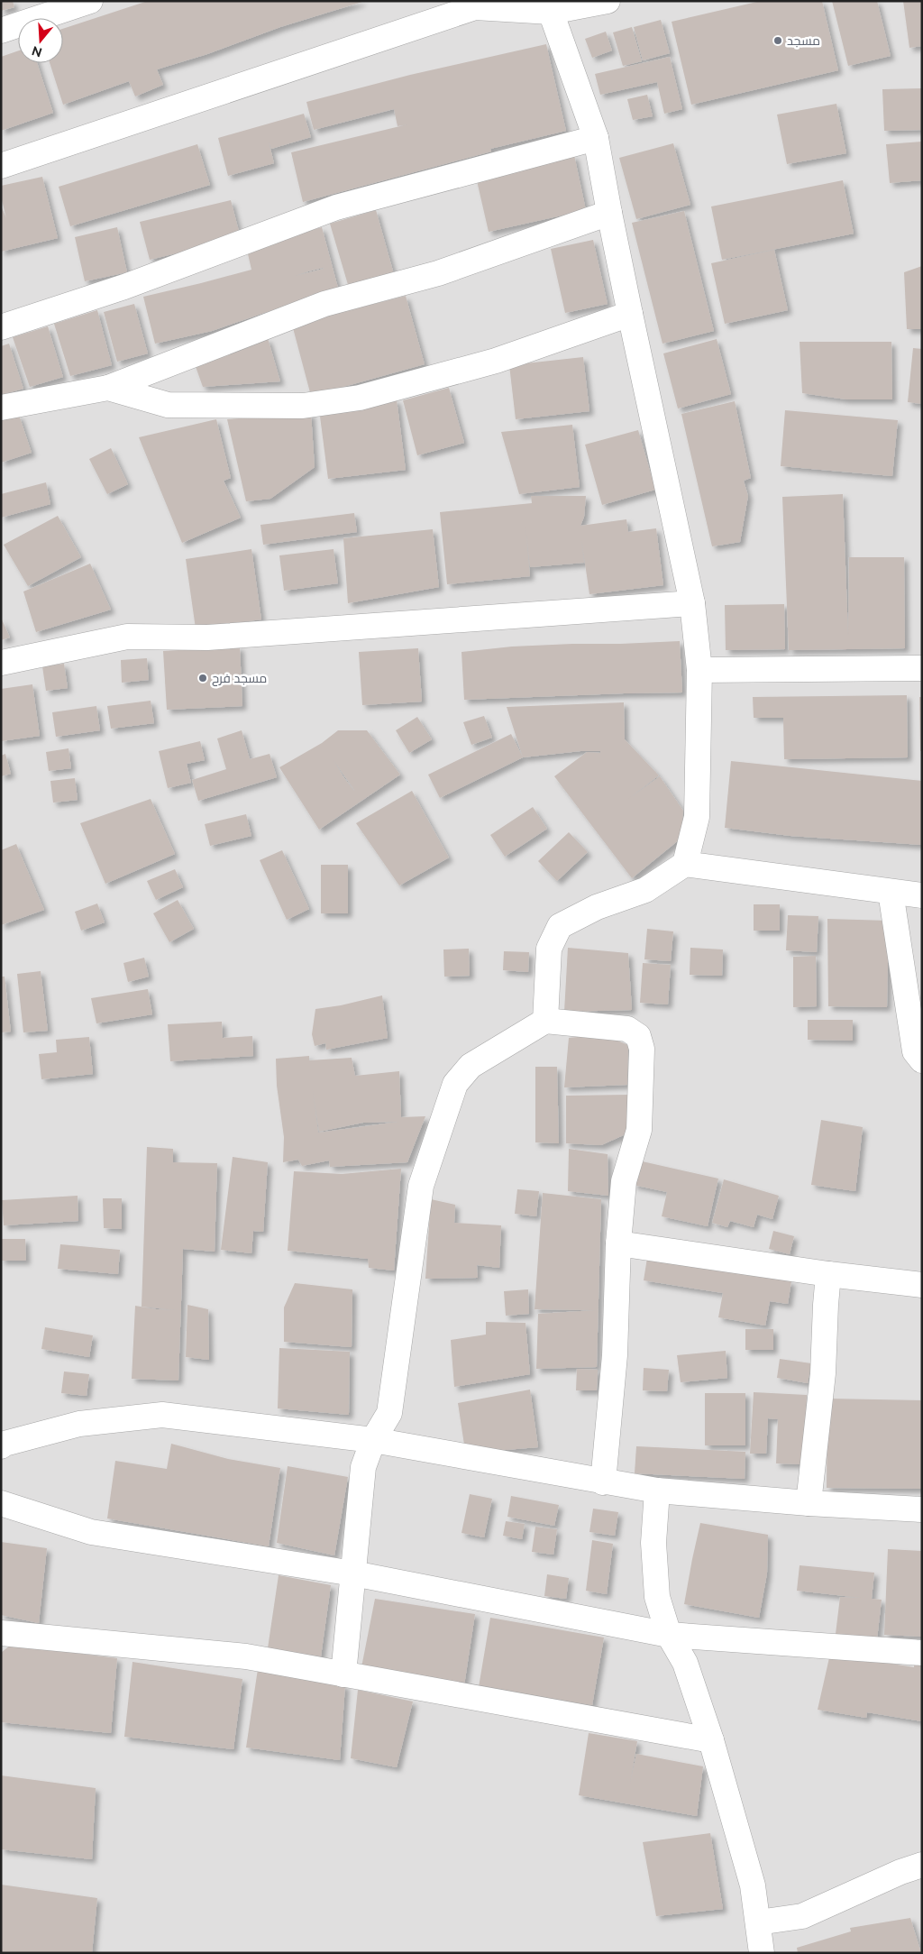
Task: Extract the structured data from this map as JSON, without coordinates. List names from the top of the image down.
{
  "places": ["مسجد", "مسجد فرح"],
  "north": "bottom"
}
